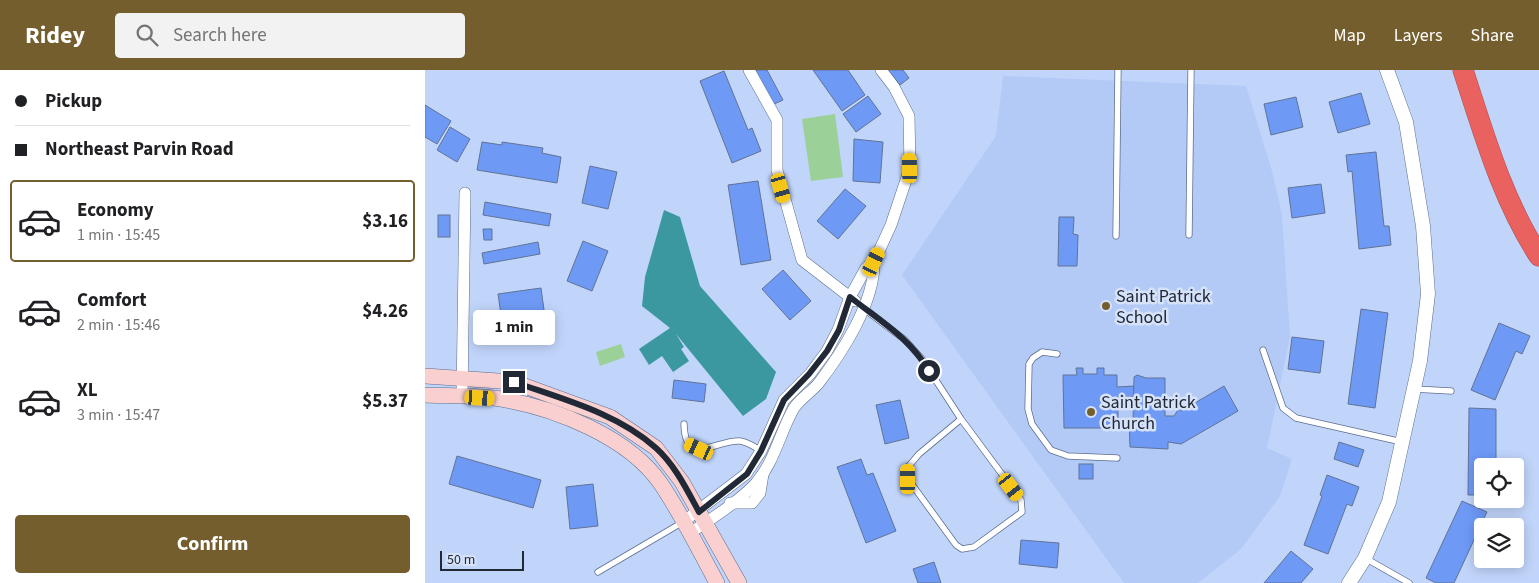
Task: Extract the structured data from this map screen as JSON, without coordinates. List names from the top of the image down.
{
  "places": ["Saint Patrick School", "Saint Patrick Church"],
  "scale_bar": "50 m",
  "page": {
    "header": "Ridey",
    "search": "Search here",
    "nav": ["Map", "Layers", "Share"],
    "banner": ["Pickup", "Northeast Parvin Road"],
    "list": [
      {
        "name": "Economy",
        "note": "1 min · 15:45",
        "value": "$3.16"
      },
      {
        "name": "Comfort",
        "note": "2 min · 15:46",
        "value": "$4.26"
      },
      {
        "name": "XL",
        "note": "3 min · 15:47",
        "value": "$5.37"
      }
    ],
    "bubble": "1 min",
    "buttons": "Confirm",
    "scale": "50 m"
  }
}
